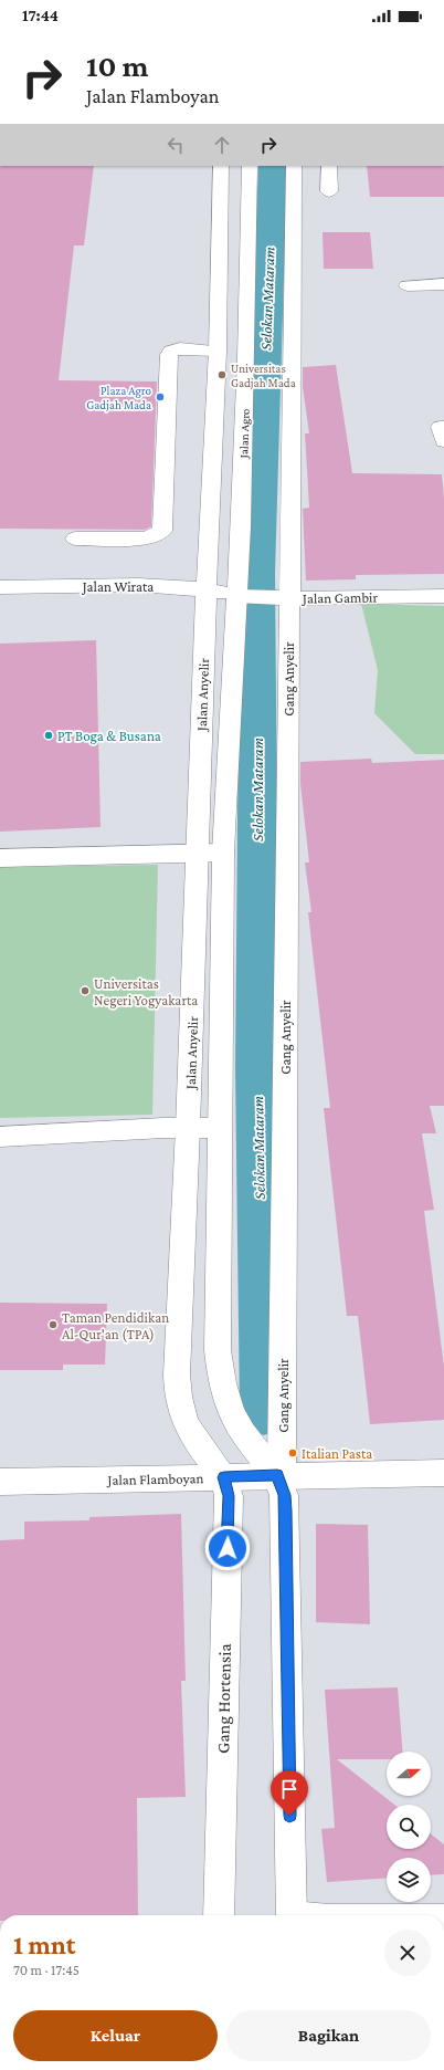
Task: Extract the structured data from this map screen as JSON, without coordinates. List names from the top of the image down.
{
  "streets": {
    "main road": [
      "Jalan Agro",
      "Jalan Wirata",
      "Jalan Gambir",
      "Gang Anyelir",
      "Jalan Anyelir",
      "Jalan Flamboyan",
      "Gang Hortensia"
    ]
  },
  "crossings": [
    ["Jalan Agro", "Jalan Wirata"],
    ["Jalan Agro", "Jalan Gambir"],
    ["Jalan Agro", "Jalan Anyelir"],
    ["Jalan Wirata", "Jalan Gambir"],
    ["Jalan Wirata", "Jalan Anyelir"],
    ["Jalan Gambir", "Gang Anyelir"],
    ["Jalan Gambir", "Jalan Anyelir"],
    ["Gang Anyelir", "Jalan Anyelir"],
    ["Gang Anyelir", "Jalan Flamboyan"],
    ["Jalan Anyelir", "Jalan Flamboyan"],
    ["Jalan Anyelir", "Gang Hortensia"],
    ["Jalan Flamboyan", "Gang Hortensia"]
  ],
  "water": ["Selokan Mataram"],
  "places": [
    "Universitas Gadjah Mada",
    "Plaza Agro Gadjah Mada",
    "PT Boga & Busana",
    "Universitas Negeri Yogyakarta",
    "Taman Pendidikan Al-Qur'an (TPA)",
    "Italian Pasta"
  ],
  "north": "right",
  "page": {
    "status": "17:44",
    "turn": ["10 m", "Jalan Flamboyan"],
    "heading": ["1 mnt", "70 m · 17:45"],
    "buttons": ["Keluar", "Bagikan"]
  }
}
